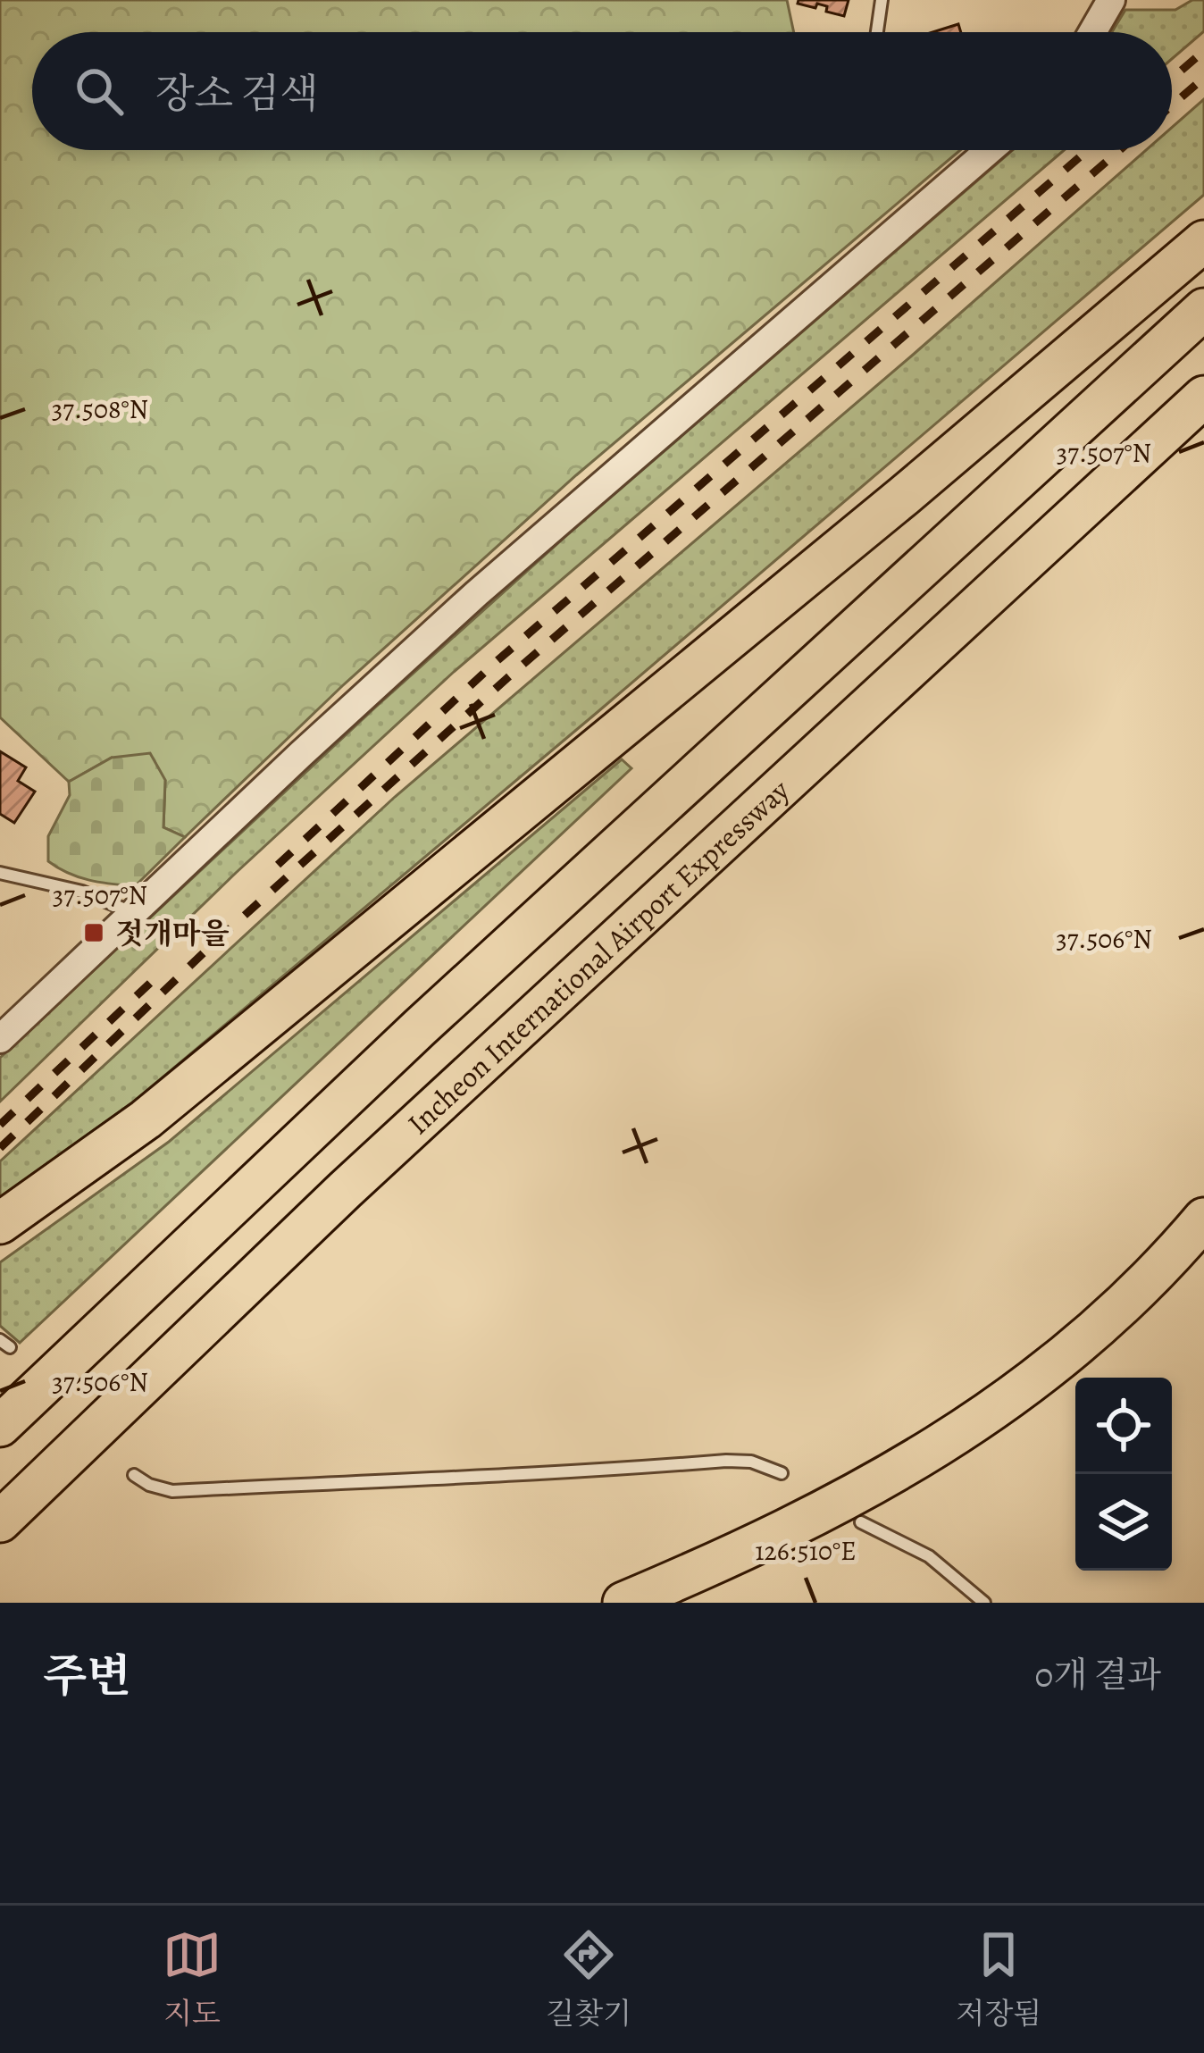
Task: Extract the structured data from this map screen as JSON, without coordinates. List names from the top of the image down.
{
  "streets": {
    "highway": ["Incheon International Airport Expressway"]
  },
  "places": {
    "transit": ["젓개마을"]
  },
  "page": {
    "search": "장소 검색",
    "heading": ["주변", "0개 결과"],
    "nav": ["지도", "길찾기", "저장됨"]
  },
  "coordinates": [
    "37.508°N",
    "37.507°N",
    "37.506°N",
    "126.510°E"
  ]
}
